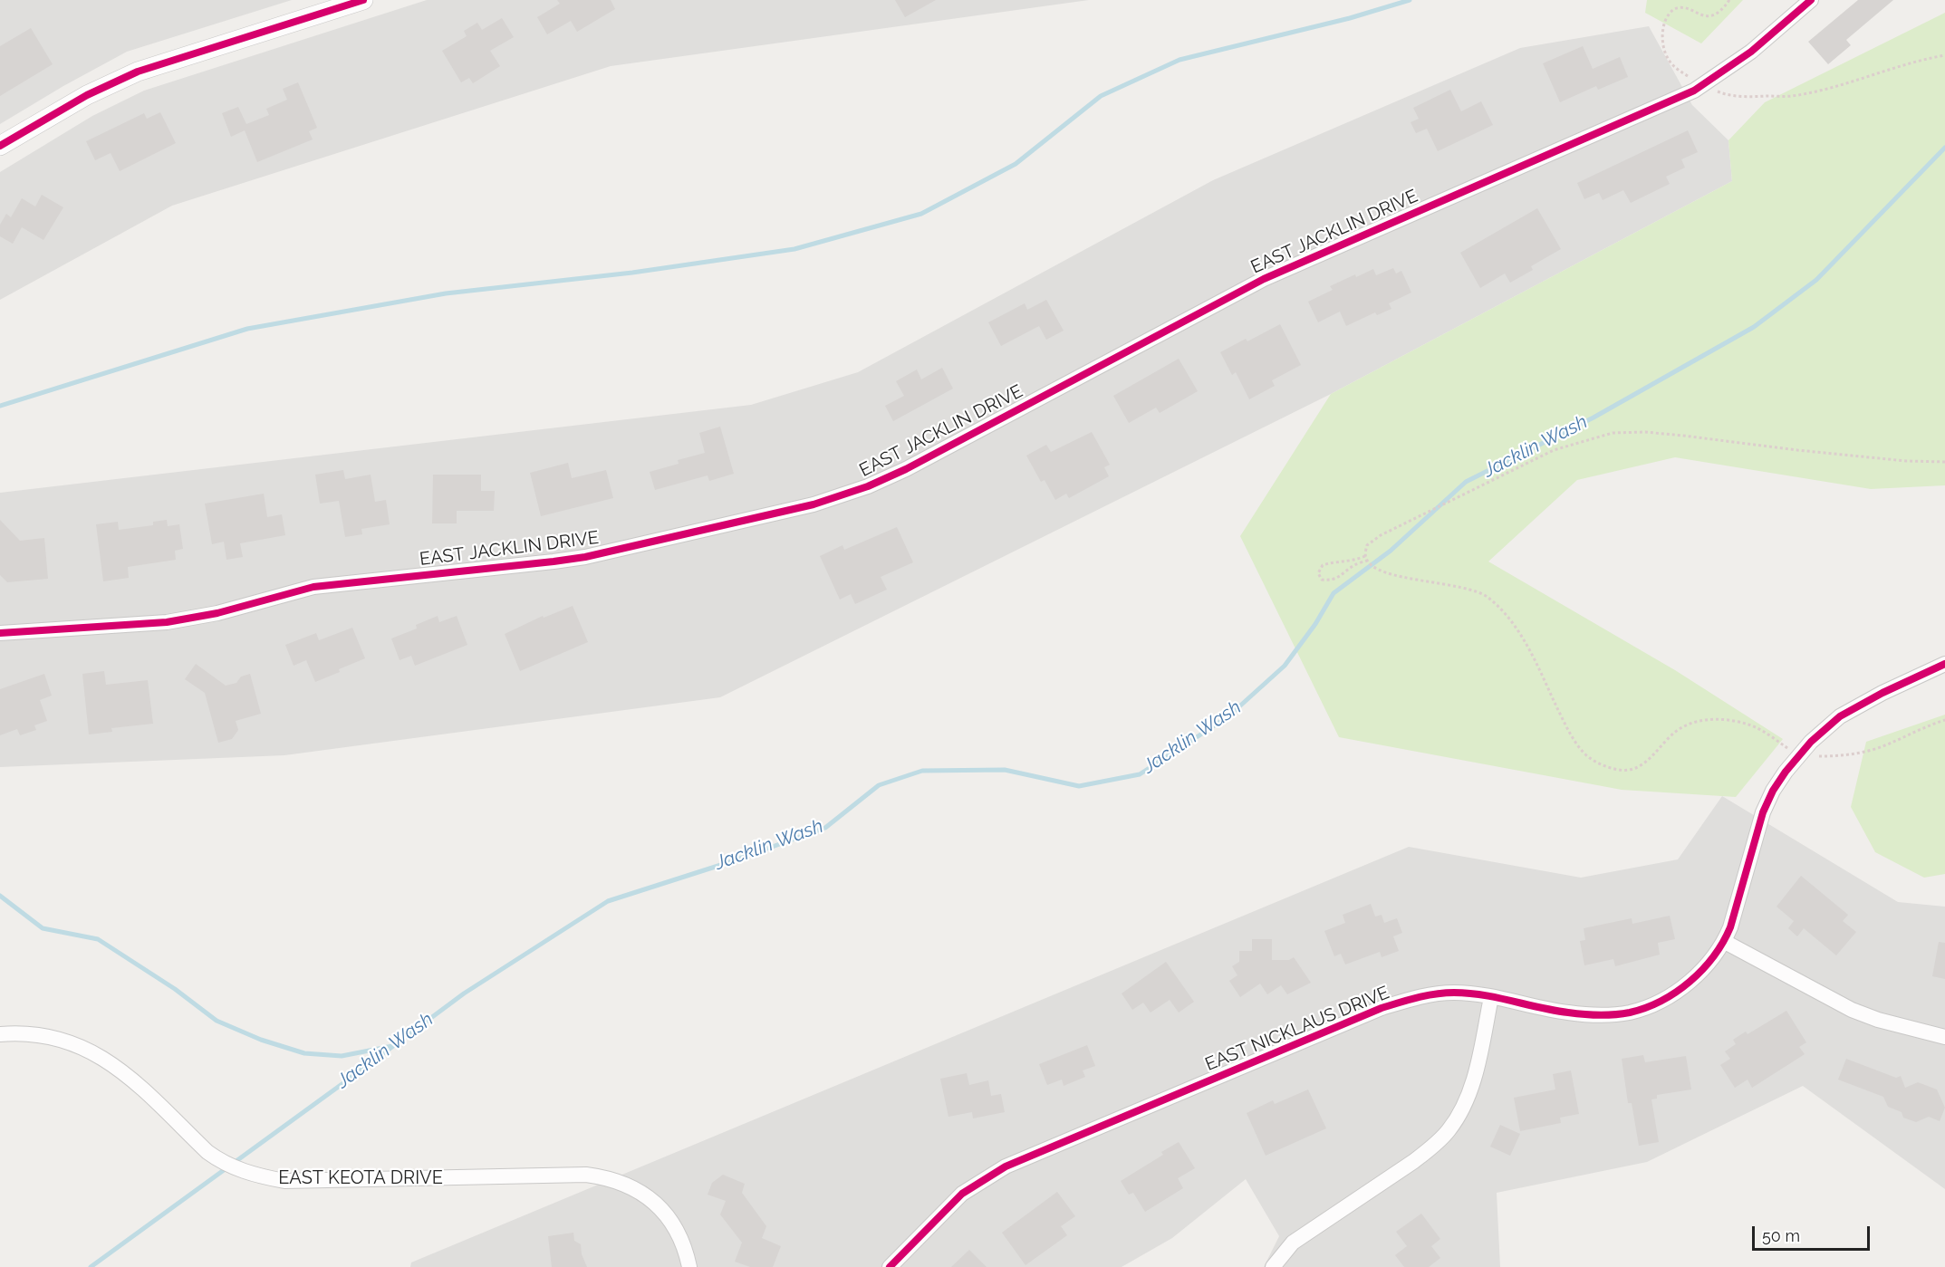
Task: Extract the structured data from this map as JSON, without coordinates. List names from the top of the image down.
{
  "streets": {
    "street": ["EAST JACKLIN DRIVE", "EAST NICKLAUS DRIVE", "EAST KEOTA DRIVE"]
  },
  "water": ["Jacklin Wash"],
  "scale_bar": "50 m"
}
